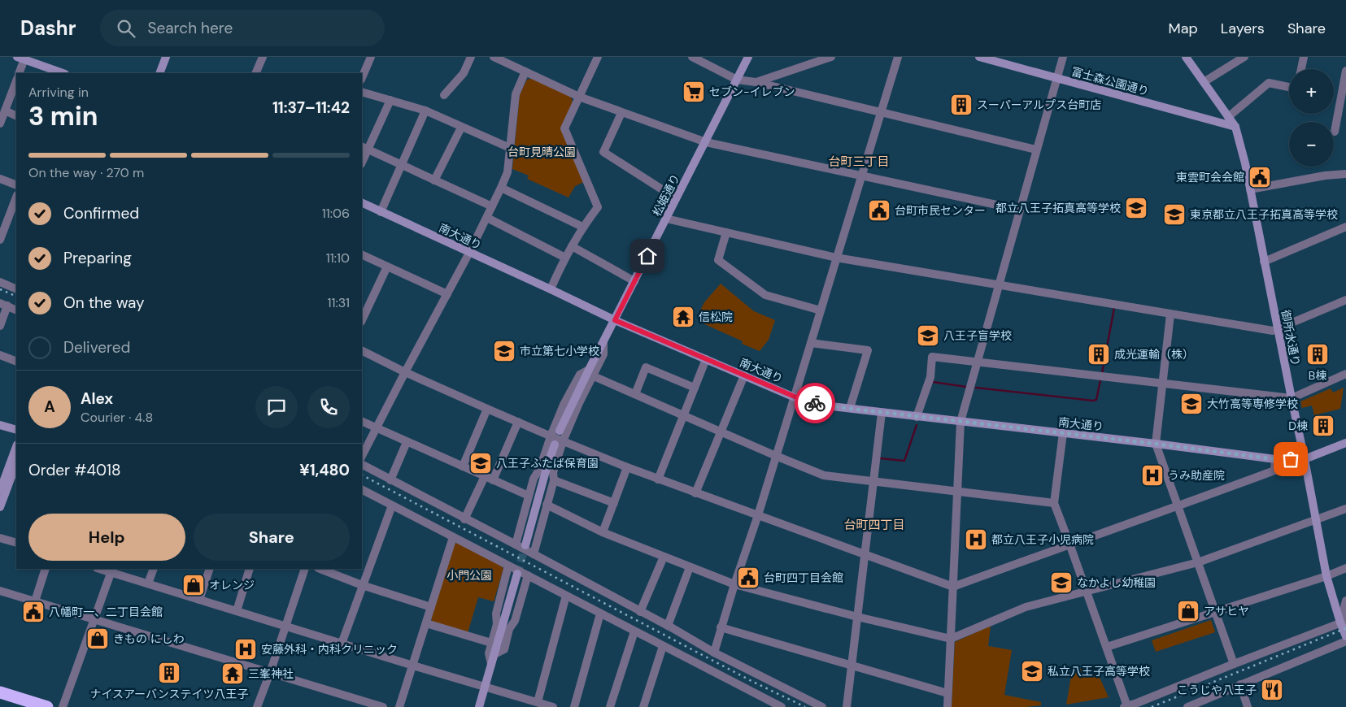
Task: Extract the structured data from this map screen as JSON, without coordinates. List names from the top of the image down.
{
  "streets": {
    "street": [
      "富士森公園通り",
      "松姫通り",
      "南大通り",
      "御所水通り"
    ]
  },
  "crossings": [
    ["富士森公園通り", "御所水通り"],
    ["松姫通り", "南大通り"],
    ["南大通り", "御所水通り"]
  ],
  "districts": ["台町三丁目", "台町四丁目"],
  "parks": ["台町見晴公園", "小門公園"],
  "places": {
    "supermarket": ["セブン-イレブン"],
    "building": [
      "スーパーアルプス台町店",
      "成光運輸（株）",
      "B棟",
      "D棟",
      "ナイスアーバンステイツ八王子"
    ],
    "public building": [
      "東雲町会会館",
      "台町市民センター",
      "台町四丁目会館",
      "八幡町一、二丁目会館"
    ],
    "school or university": [
      "都立八王子拓真高等学校",
      "東京都立八王子拓真高等学校",
      "八王子盲学校",
      "市立第七小学校",
      "大竹高等専修学校",
      "八王子ふたば保育園",
      "なかよし幼稚園",
      "私立八王子高等学校"
    ],
    "temple": ["信松院", "三峯神社"],
    "hospital": ["うみ助産院", "都立八王子小児病院", "安藤外科・内科クリニック"],
    "shop": ["オレンジ", "アサヒヤ", "きもの にしわ"],
    "restaurant": ["こうじや八王子"]
  },
  "page": {
    "header": "Dashr",
    "search": "Search here",
    "nav": ["Map", "Layers", "Share"],
    "map_buttons": ["+", "−"],
    "heading": ["3 min", "Arriving in", "11:37–11:42"],
    "panel": [
      "Alex",
      "Courier · 4.8",
      "Order #4018",
      "¥1,480"
    ],
    "bar": "On the way · 270 m",
    "list": [
      ["Confirmed", "11:06"],
      ["Preparing", "11:10"],
      ["On the way", "11:31"],
      "Delivered"
    ],
    "round": "A",
    "buttons": ["Help", "Share"]
  }
}
